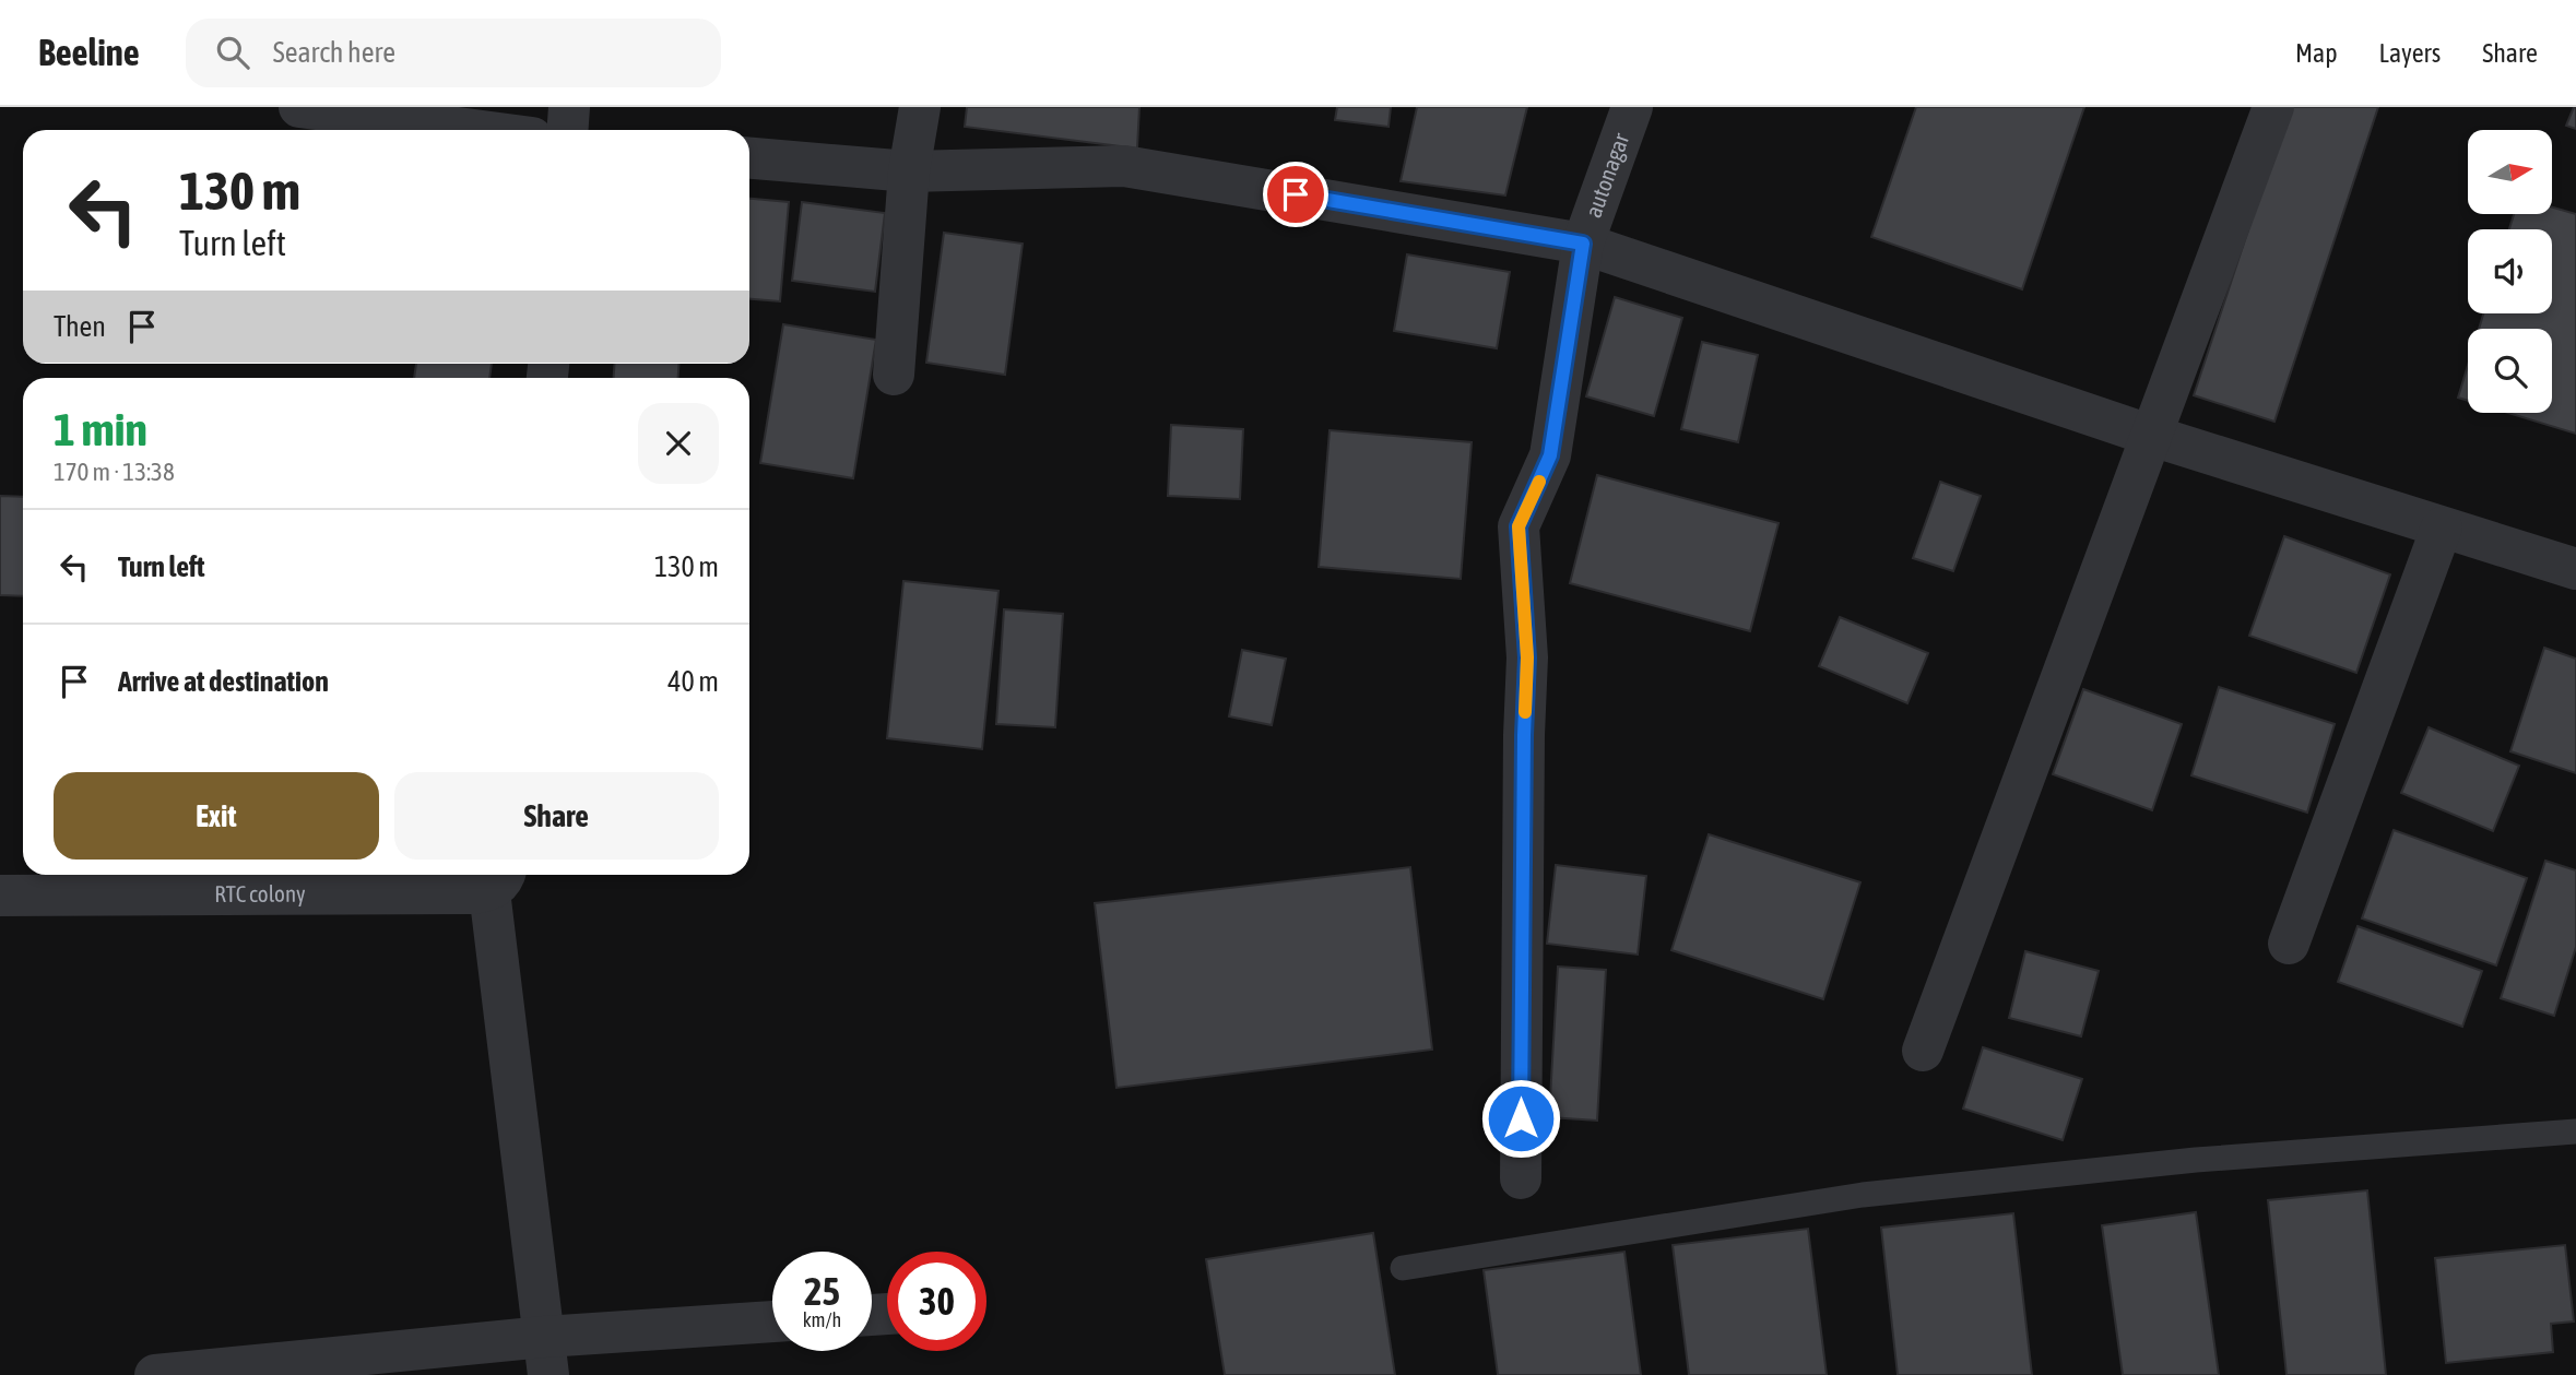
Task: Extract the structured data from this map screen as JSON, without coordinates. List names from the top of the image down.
{
  "streets": {
    "street": ["autonagar", "RTC colony"]
  },
  "north": "right",
  "page": {
    "header": "Beeline",
    "search": "Search here",
    "nav": ["Map", "Layers", "Share"],
    "turn": ["130 m", "Turn left"],
    "then": "Then",
    "heading": ["1 min", "170 m · 13:38"],
    "list": [
      {
        "name": "Turn left",
        "value": "130 m"
      },
      {
        "name": "Arrive at destination",
        "value": "40 m"
      }
    ],
    "buttons": ["Exit", "Share"],
    "speed": "25 km/h",
    "limit": "30"
  }
}
